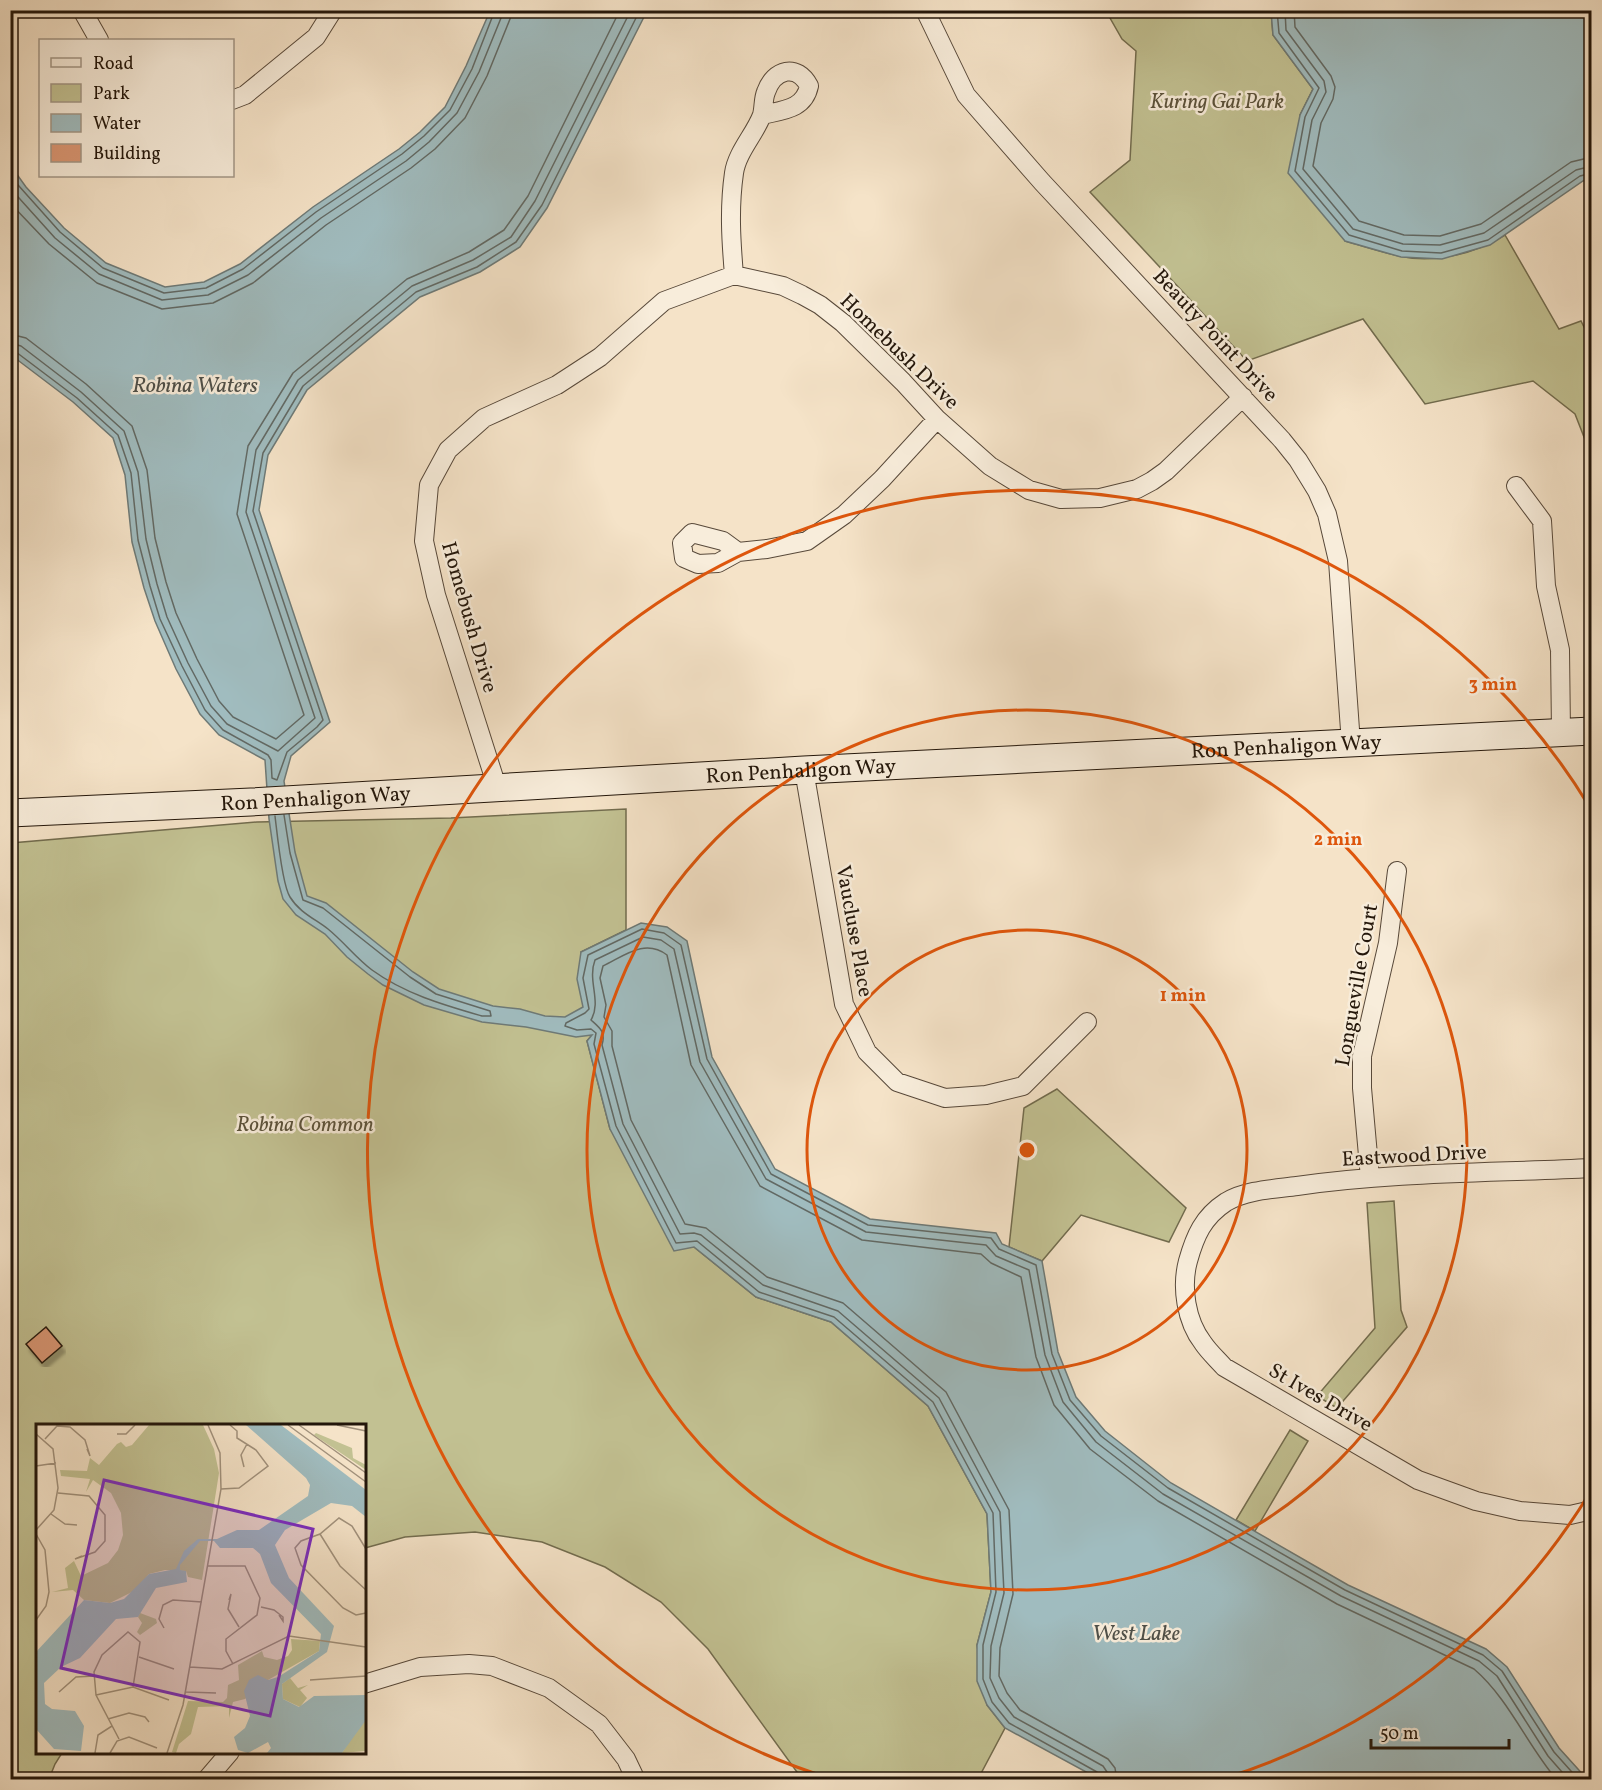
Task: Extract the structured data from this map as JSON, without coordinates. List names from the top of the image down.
{
  "streets": {
    "street": [
      "Beauty Point Drive",
      "Homebush Drive",
      "Ron Penhaligon Way",
      "Vaucluse Place",
      "Longueville Court",
      "Eastwood Drive",
      "St Ives Drive"
    ]
  },
  "crossings": [
    ["Beauty Point Drive", "Homebush Drive"],
    ["Beauty Point Drive", "Ron Penhaligon Way"],
    ["Homebush Drive", "Ron Penhaligon Way"],
    ["Ron Penhaligon Way", "Vaucluse Place"],
    ["Longueville Court", "Eastwood Drive"],
    ["Eastwood Drive", "St Ives Drive"]
  ],
  "water": ["Robina Waters", "West Lake"],
  "parks": ["Kuring Gai Park", "Robina Common"],
  "legend": [
    "Road",
    "Park",
    "Water",
    "Building"
  ],
  "scale_bar": "50 m",
  "rings": ["3 min", "2 min", "1 min"]
}
